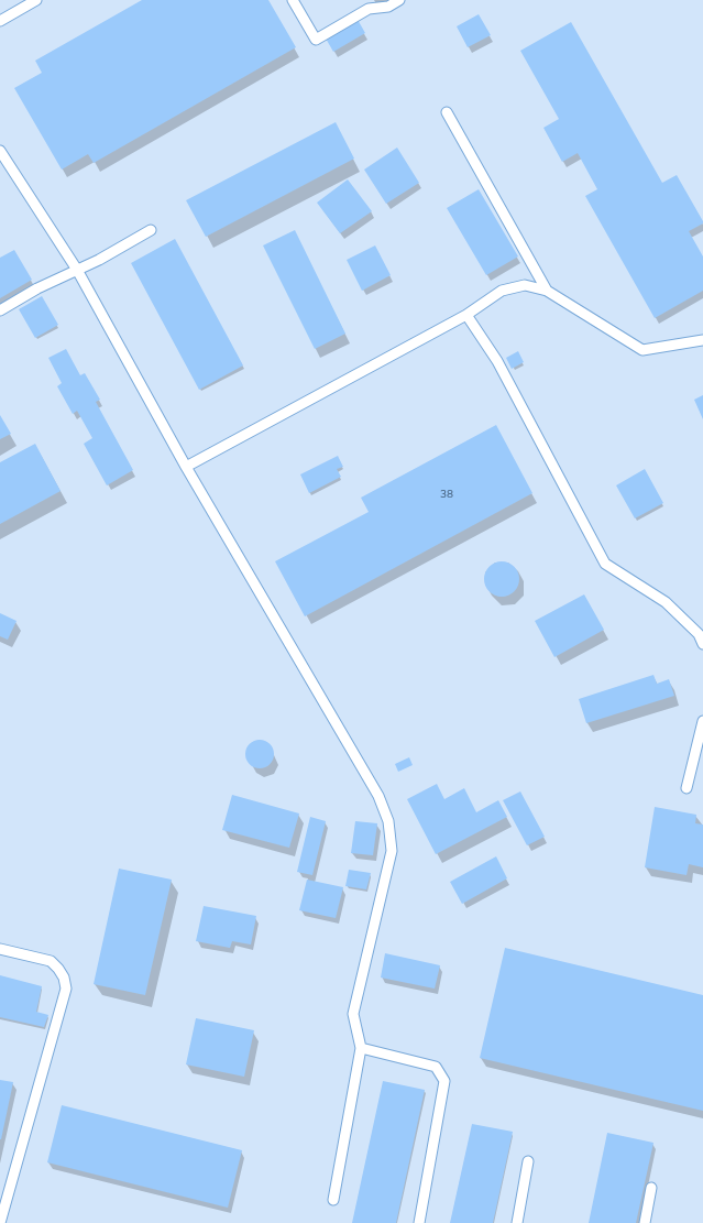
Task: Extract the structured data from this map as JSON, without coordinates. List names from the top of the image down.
{
  "house_numbers": ["38"]
}
